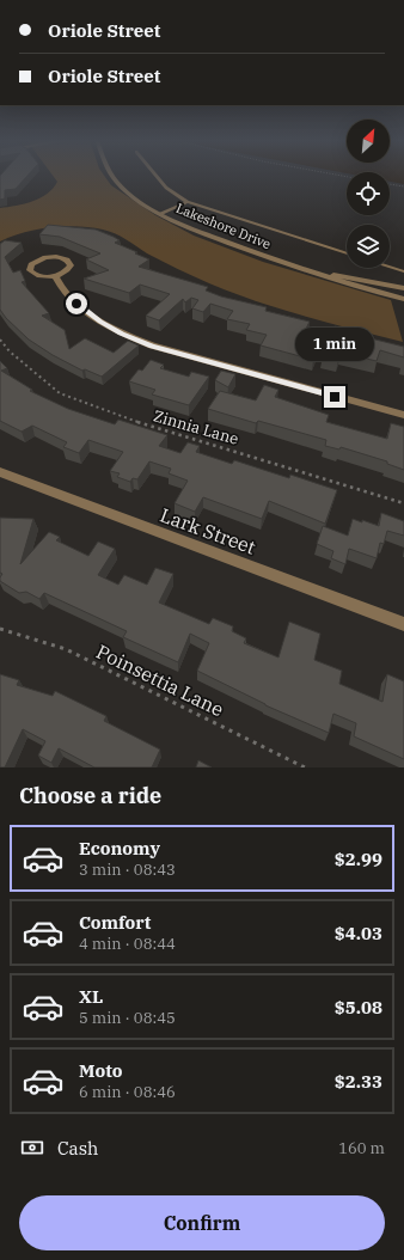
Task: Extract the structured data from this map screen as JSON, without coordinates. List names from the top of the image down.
{
  "streets": {
    "street": ["Lakeshore Drive", "Lark Street"],
    "path": ["Zinnia Lane", "Poinsettia Lane"]
  },
  "north": "top right",
  "page": {
    "banner": ["Oriole Street", "Oriole Street"],
    "bubble": "1 min",
    "heading": "Choose a ride",
    "list": [
      {
        "name": "Economy",
        "note": "3 min · 08:43",
        "value": "$2.99"
      },
      {
        "name": "Comfort",
        "note": "4 min · 08:44",
        "value": "$4.03"
      },
      {
        "name": "XL",
        "note": "5 min · 08:45",
        "value": "$5.08"
      },
      {
        "name": "Moto",
        "note": "6 min · 08:46",
        "value": "$2.33"
      }
    ],
    "pay": ["Cash", "160 m"],
    "buttons": "Confirm"
  }
}
